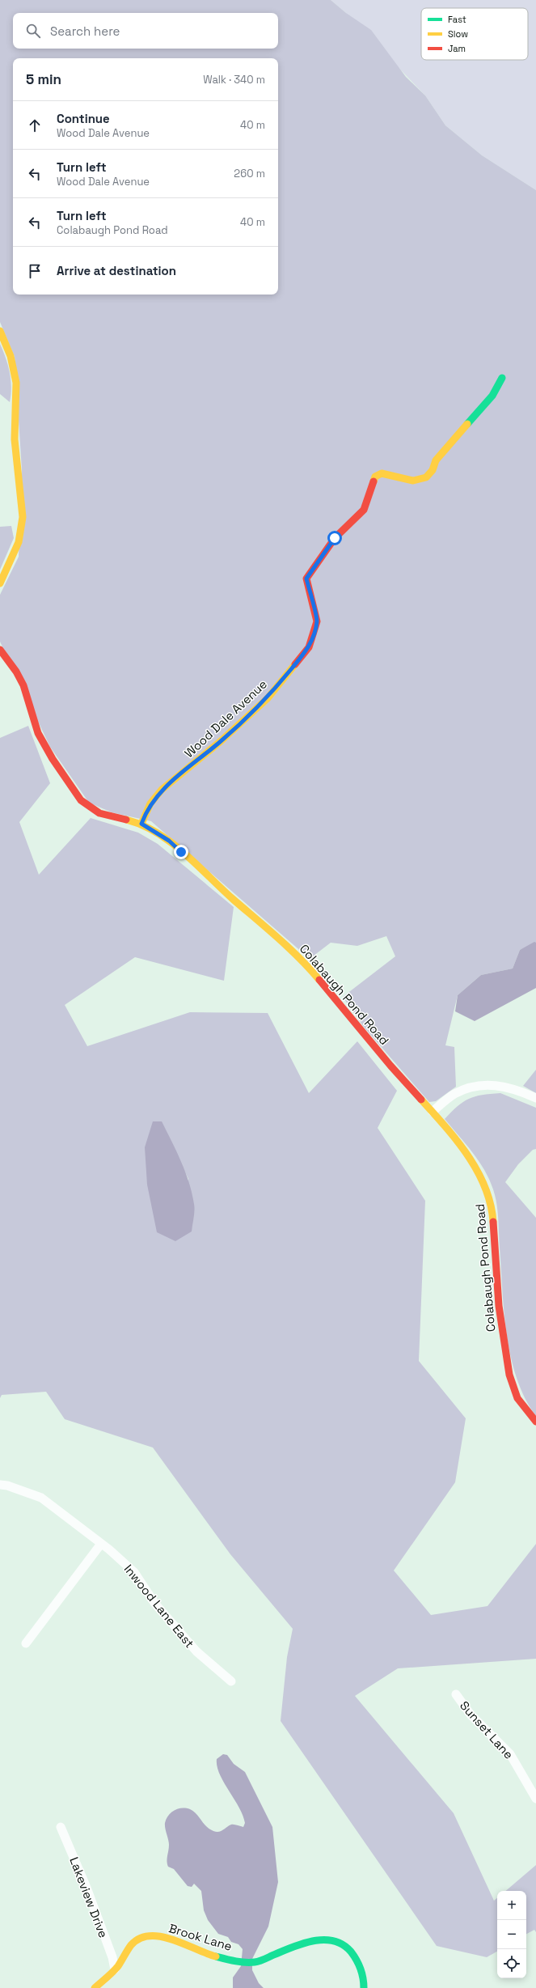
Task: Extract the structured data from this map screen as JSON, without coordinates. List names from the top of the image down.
{
  "streets": {
    "street": [
      "Wood Dale Avenue",
      "Colabaugh Pond Road",
      "Inwood Lane East",
      "Sunset Lane",
      "Lakeview Drive",
      "Brook Lane"
    ]
  },
  "crossings": [
    ["Wood Dale Avenue", "Colabaugh Pond Road"],
    ["Lakeview Drive", "Brook Lane"]
  ],
  "legend": ["Fast", "Slow", "Jam"],
  "page": {
    "search": "Search here",
    "heading": ["5 min", "Walk · 340 m"],
    "list": [
      ["Continue", "Wood Dale Avenue", "40 m"],
      ["Turn left", "Wood Dale Avenue", "260 m"],
      ["Turn left", "Colabaugh Pond Road", "40 m"],
      "Arrive at destination"
    ],
    "map_buttons": ["+", "−"]
  }
}
